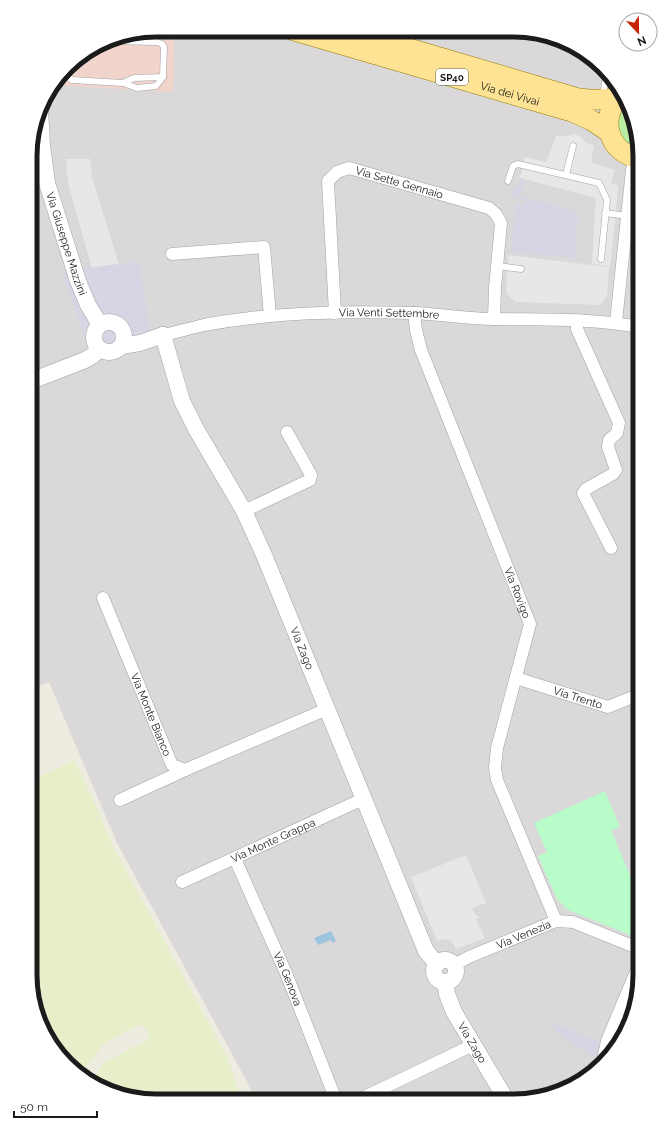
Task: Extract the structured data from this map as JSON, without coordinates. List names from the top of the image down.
{
  "streets": {
    "main road": ["SP40", "Via dei Vivai"],
    "street": [
      "Via Sette Gennaio",
      "Via Giuseppe Mazzini",
      "Via Venti Settembre",
      "Via Rovigo",
      "Via Zago",
      "Via Trento",
      "Via Monte Bianco",
      "Via Monte Grappa",
      "Via Venezia",
      "Via Genova"
    ]
  },
  "crossings": [
    ["SP40", "Via dei Vivai"],
    ["Via Sette Gennaio", "Via Venti Settembre"],
    ["Via Venti Settembre", "Via Rovigo"],
    ["Via Venti Settembre", "Via Zago"],
    ["Via Rovigo", "Via Trento"],
    ["Via Rovigo", "Via Venezia"],
    ["Via Zago", "Via Monte Grappa"],
    ["Via Zago", "Via Venezia"],
    ["Via Monte Grappa", "Via Genova"]
  ],
  "scale_bar": "50 m",
  "north": "bottom"
}
